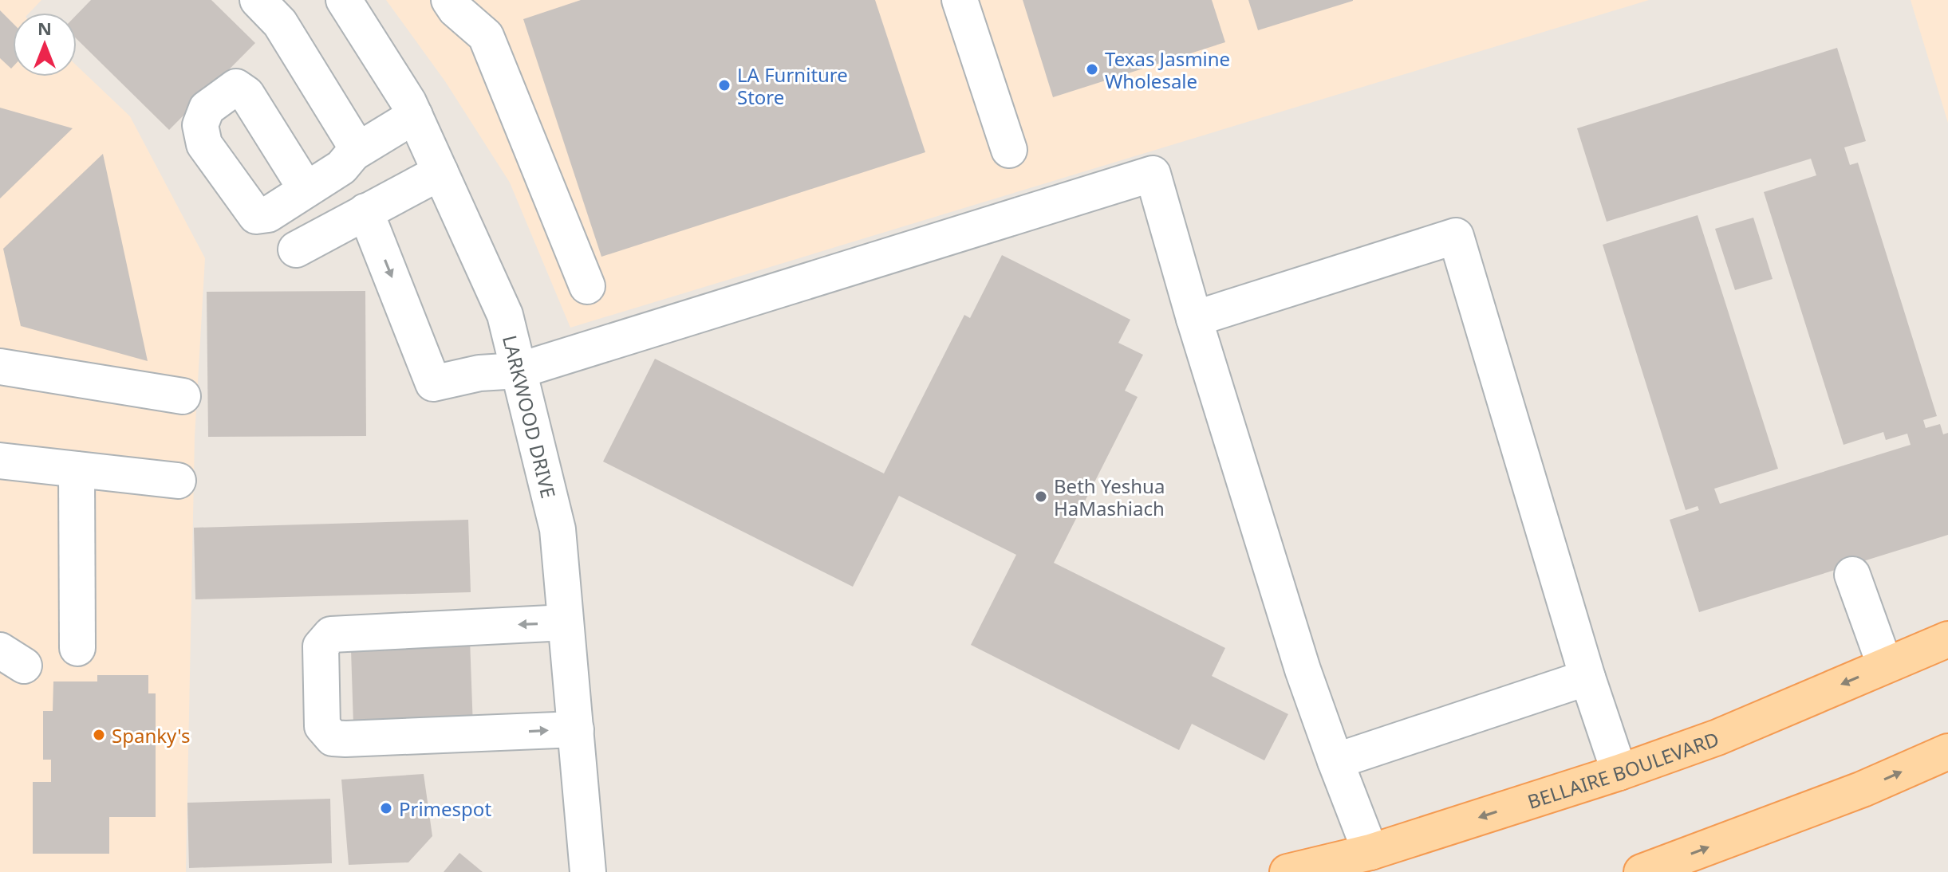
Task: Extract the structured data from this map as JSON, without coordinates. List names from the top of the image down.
{
  "streets": {
    "main road": ["BELLAIRE BOULEVARD"],
    "street": ["LARKWOOD DRIVE"]
  },
  "places": [
    "Texas Jasmine Wholesale",
    "LA Furniture Store",
    "Beth Yeshua HaMashiach",
    "Spanky's",
    "Primespot"
  ],
  "north": "top"
}
